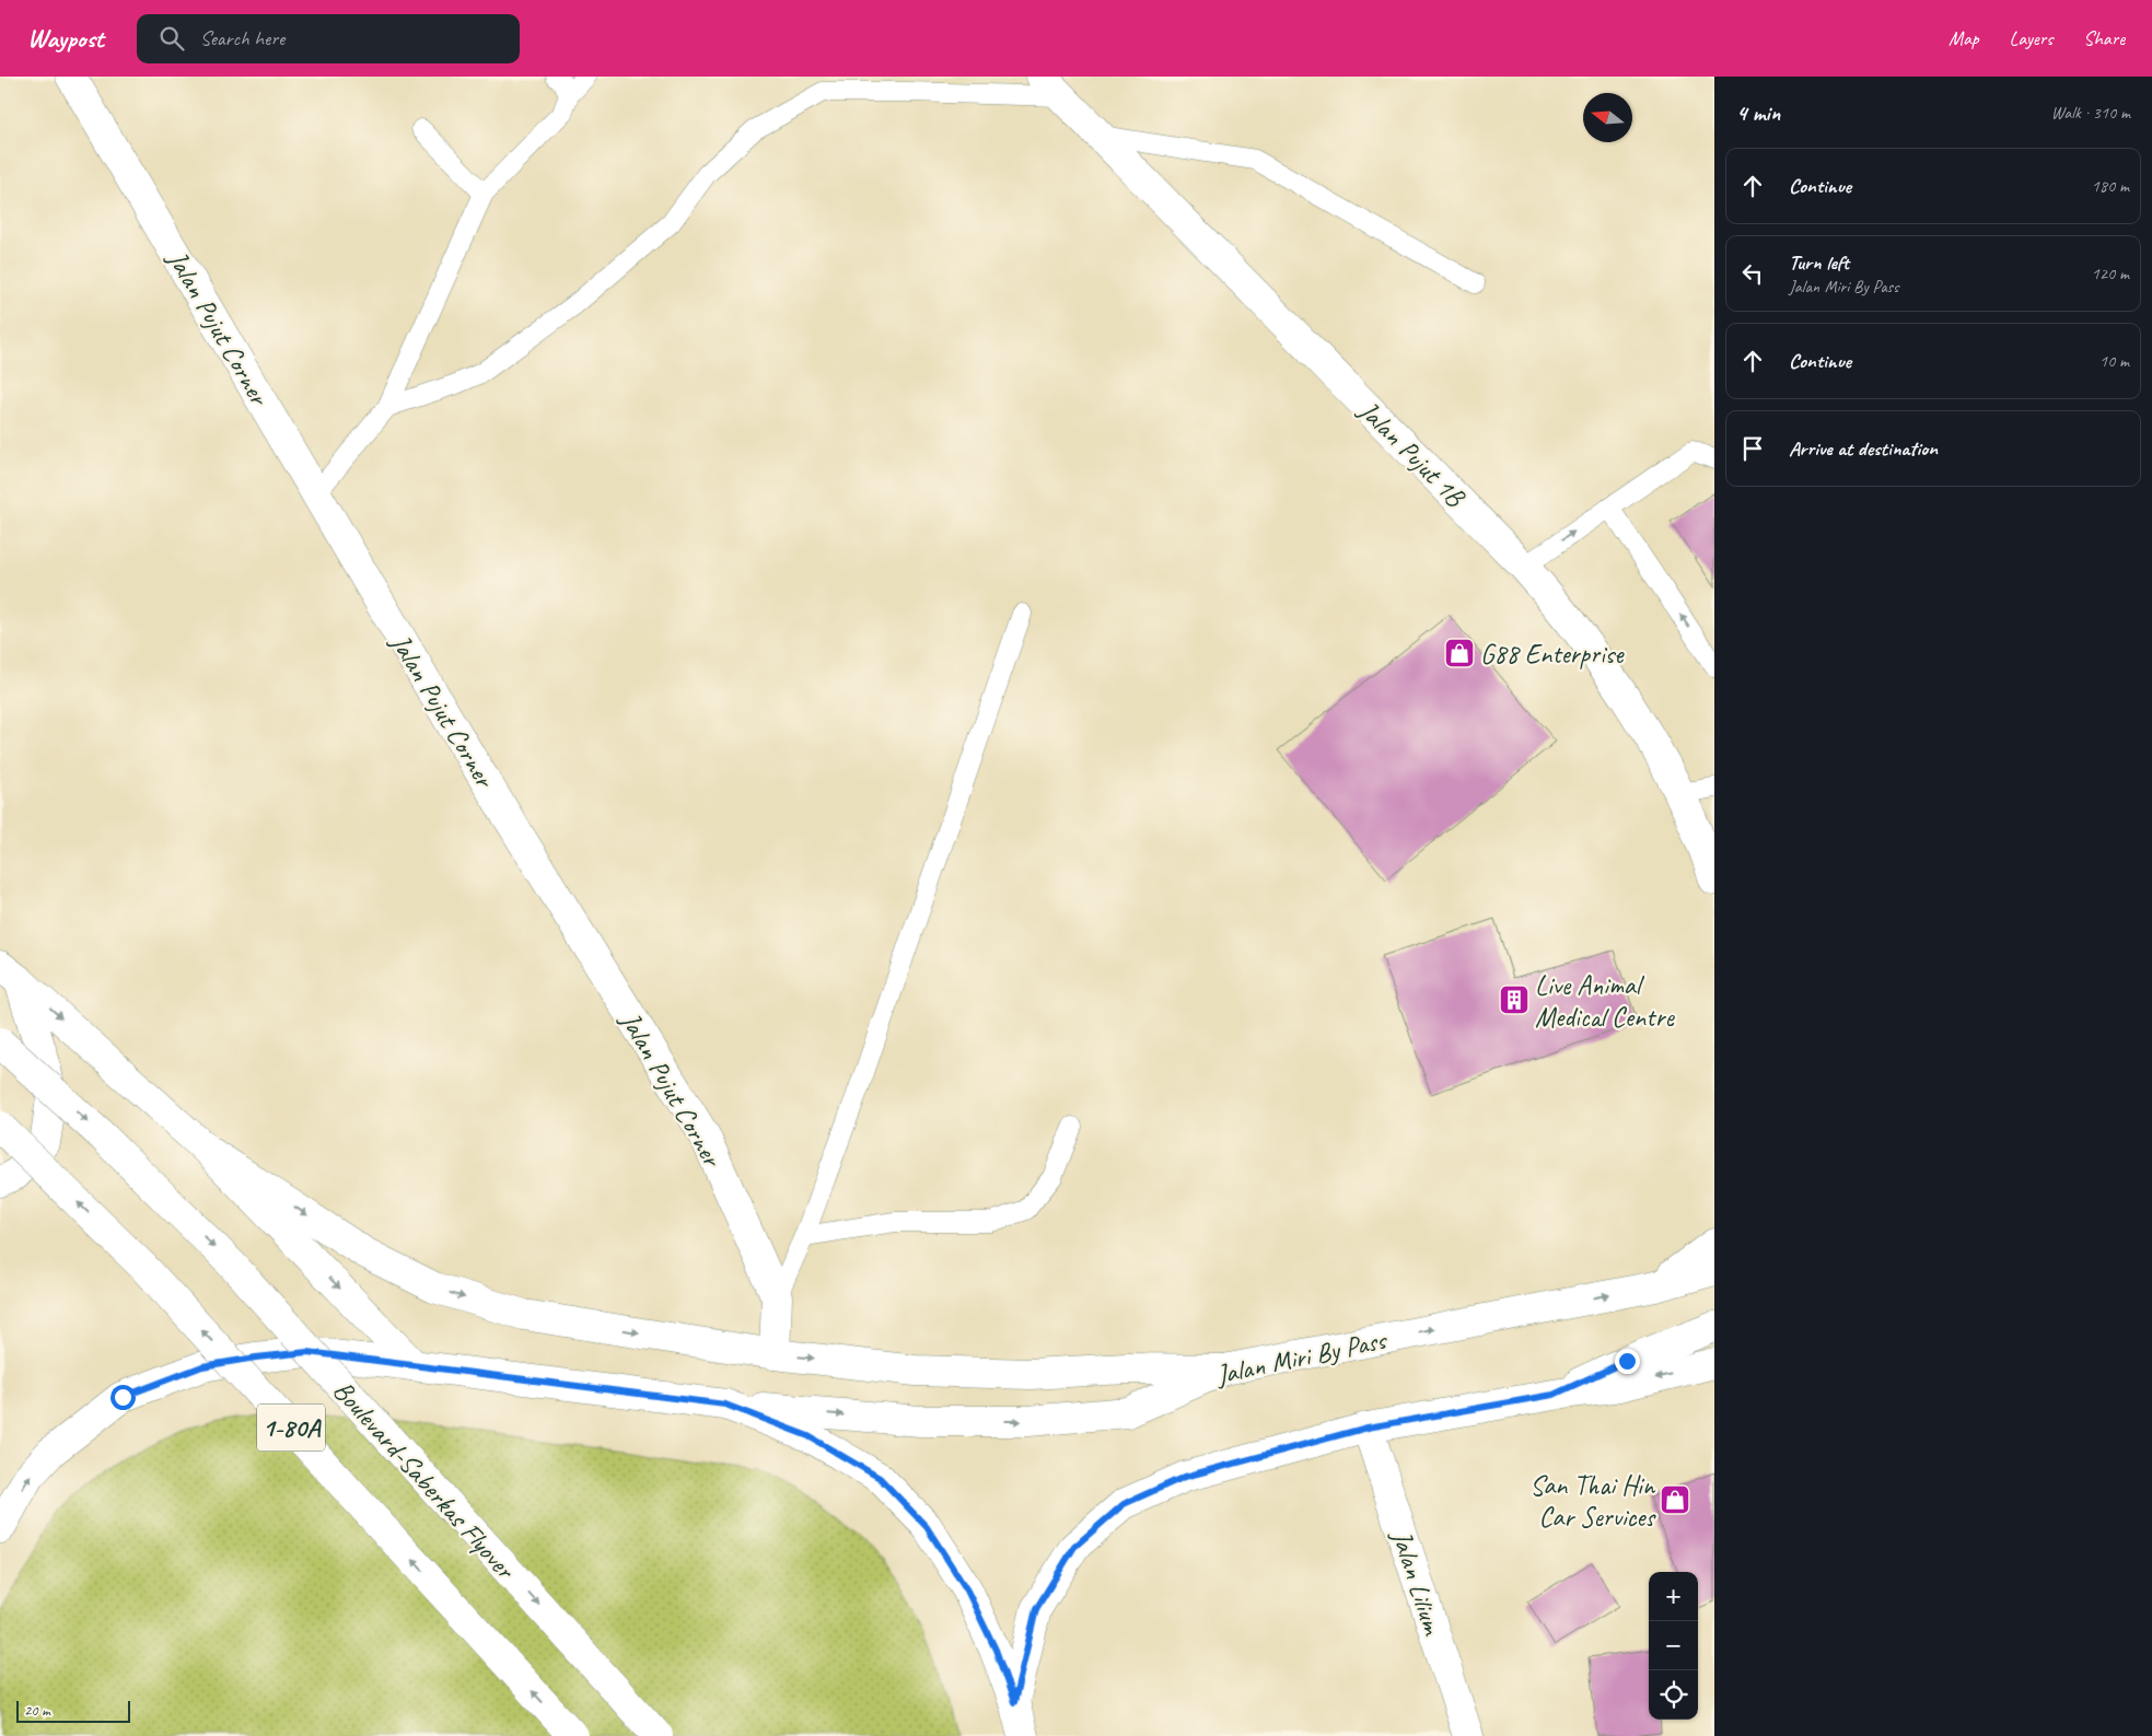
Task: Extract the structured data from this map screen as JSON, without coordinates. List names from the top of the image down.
{
  "streets": {
    "main road": [
      "Jalan Pujut Corner",
      "Jalan Pujut 1B",
      "Jalan Miri By Pass",
      "1-80A",
      "Boulevard-Saberkas Flyover",
      "Jalan Lilium"
    ]
  },
  "places": {
    "shop": ["G88 Enterprise", "San Thai Hin Car Services"],
    "building": ["Live Animal Medical Centre"]
  },
  "scale_bar": "20 m",
  "north": "left",
  "page": {
    "header": "Waypost",
    "search": "Search here",
    "nav": ["Map", "Layers", "Share"],
    "heading": ["4 min", "Walk · 310 m"],
    "list": [
      ["Continue", "180 m"],
      ["Turn left", "Jalan Miri By Pass", "120 m"],
      ["Continue", "10 m"],
      "Arrive at destination"
    ],
    "map_buttons": ["+", "−"],
    "scale": "20 m"
  }
}
